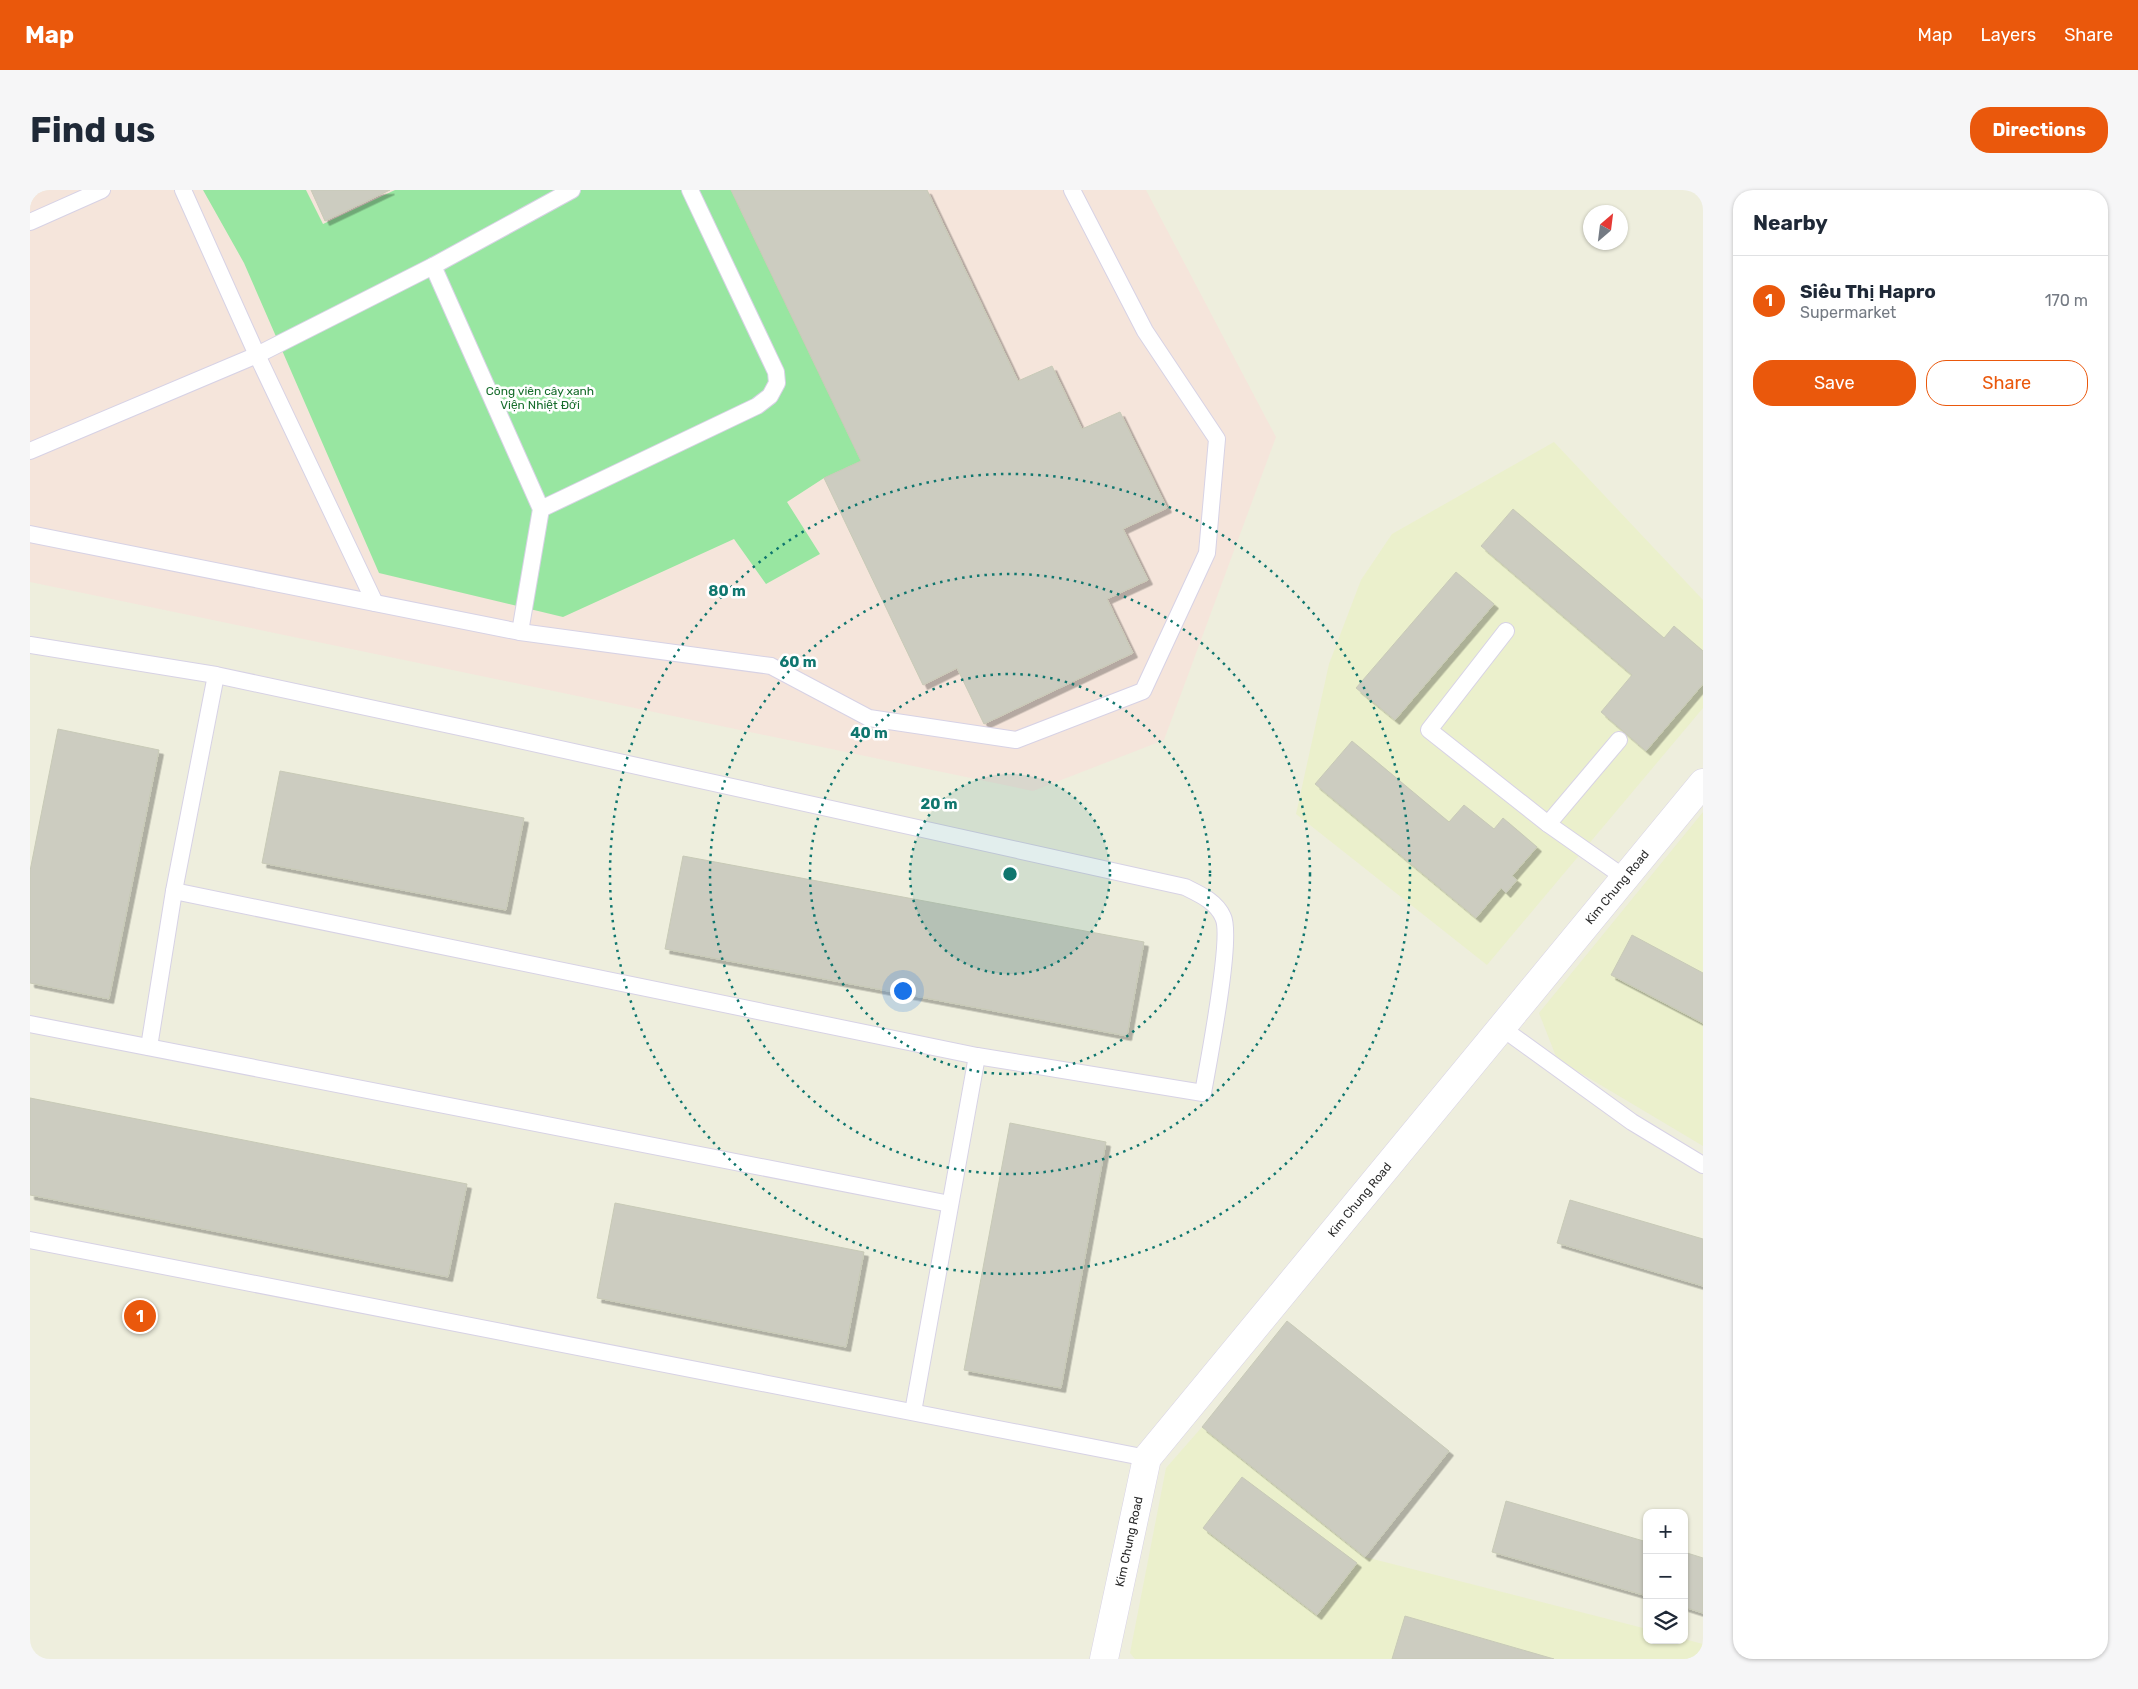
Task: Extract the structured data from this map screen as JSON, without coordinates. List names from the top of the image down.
{
  "streets": {
    "street": ["Kim Chung Road"]
  },
  "parks": ["Công viên cây xanh Viện Nhiệt Đới"],
  "north": "top right",
  "page": {
    "header": "Map",
    "nav": ["Map", "Layers", "Share"],
    "buttons": [
      "Directions",
      ["Save", "Share"]
    ],
    "title": "Find us",
    "heading": "Nearby",
    "list": [
      {
        "mark": "1",
        "name": "Siêu Thị Hapro",
        "note": "Supermarket",
        "value": "170 m"
      }
    ],
    "pins": "1",
    "map_buttons": ["+", "−"]
  },
  "rings": [
    "80 m",
    "60 m",
    "40 m",
    "20 m"
  ]
}
